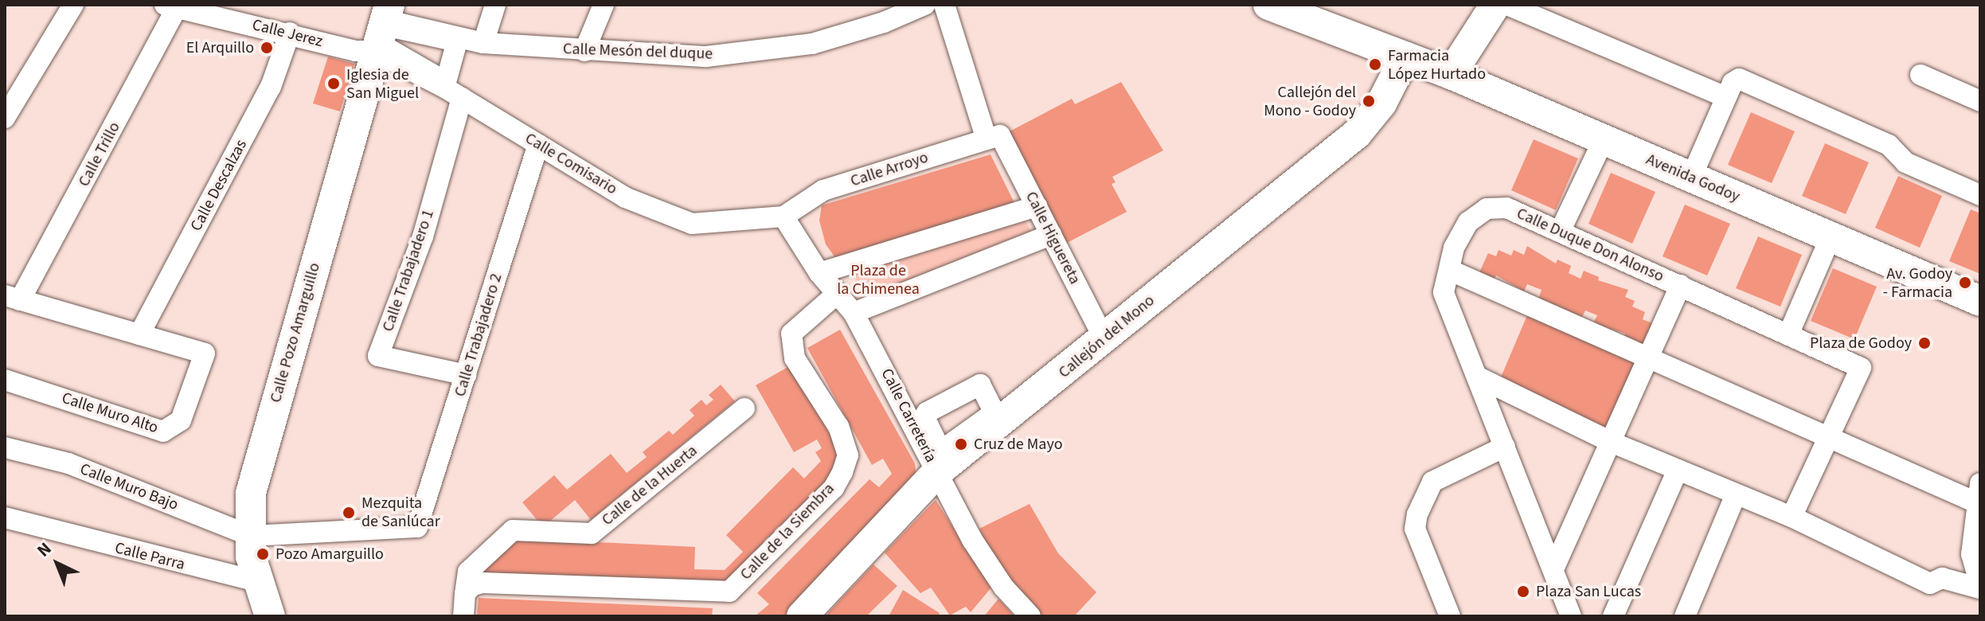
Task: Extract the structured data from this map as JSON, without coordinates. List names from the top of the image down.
{
  "streets": {
    "street": [
      "Calle Jerez",
      "Calle Mesón del duque",
      "Calle Trillo",
      "Calle Comisario",
      "Calle Arroyo",
      "Avenida Godoy",
      "Calle Descalzas",
      "Calle Higuereta",
      "Calle Duque Don Alonso",
      "Calle Trabajadero 1",
      "Calle Pozo Amarguillo",
      "Calle Trabajadero 2",
      "Callejón del Mono",
      "Calle Muro Alto",
      "Calle Carretería",
      "Calle de la Huerta",
      "Calle Muro Bajo",
      "Calle de la Siembra",
      "Calle Parra"
    ]
  },
  "crossings": [
    ["Calle Jerez", "Calle Mesón del duque"],
    ["Calle Jerez", "Calle Trillo"],
    ["Calle Jerez", "Calle Comisario"],
    ["Calle Jerez", "Calle Descalzas"],
    ["Calle Jerez", "Calle Pozo Amarguillo"],
    ["Calle Mesón del duque", "Calle Comisario"],
    ["Calle Mesón del duque", "Calle Pozo Amarguillo"],
    ["Calle Comisario", "Calle Arroyo"],
    ["Calle Comisario", "Calle Trabajadero 1"],
    ["Calle Comisario", "Calle Pozo Amarguillo"],
    ["Calle Comisario", "Calle Trabajadero 2"],
    ["Calle Comisario", "Calle Carretería"],
    ["Calle Arroyo", "Calle Higuereta"],
    ["Calle Arroyo", "Calle Carretería"],
    ["Avenida Godoy", "Callejón del Mono"],
    ["Calle Descalzas", "Calle Muro Alto"],
    ["Calle Higuereta", "Callejón del Mono"],
    ["Calle Trabajadero 1", "Calle Trabajadero 2"],
    ["Calle Pozo Amarguillo", "Calle Trabajadero 2"],
    ["Calle Pozo Amarguillo", "Calle Muro Bajo"],
    ["Calle Pozo Amarguillo", "Calle Parra"],
    ["Calle Trabajadero 2", "Calle Muro Bajo"],
    ["Callejón del Mono", "Calle Carretería"],
    ["Calle Carretería", "Calle de la Siembra"],
    ["Calle de la Huerta", "Calle de la Siembra"]
  ],
  "parks": ["Plaza de la Chimenea"],
  "places": [
    "El Arquillo",
    "Farmacia López Hurtado",
    "Iglesia de San Miguel",
    "Callejón del Mono - Godoy",
    "Av. Godoy - Farmacia",
    "Plaza de Godoy",
    "Cruz de Mayo",
    "Mezquita de Sanlúcar",
    "Pozo Amarguillo",
    "Plaza San Lucas"
  ],
  "north": "top left"
}
